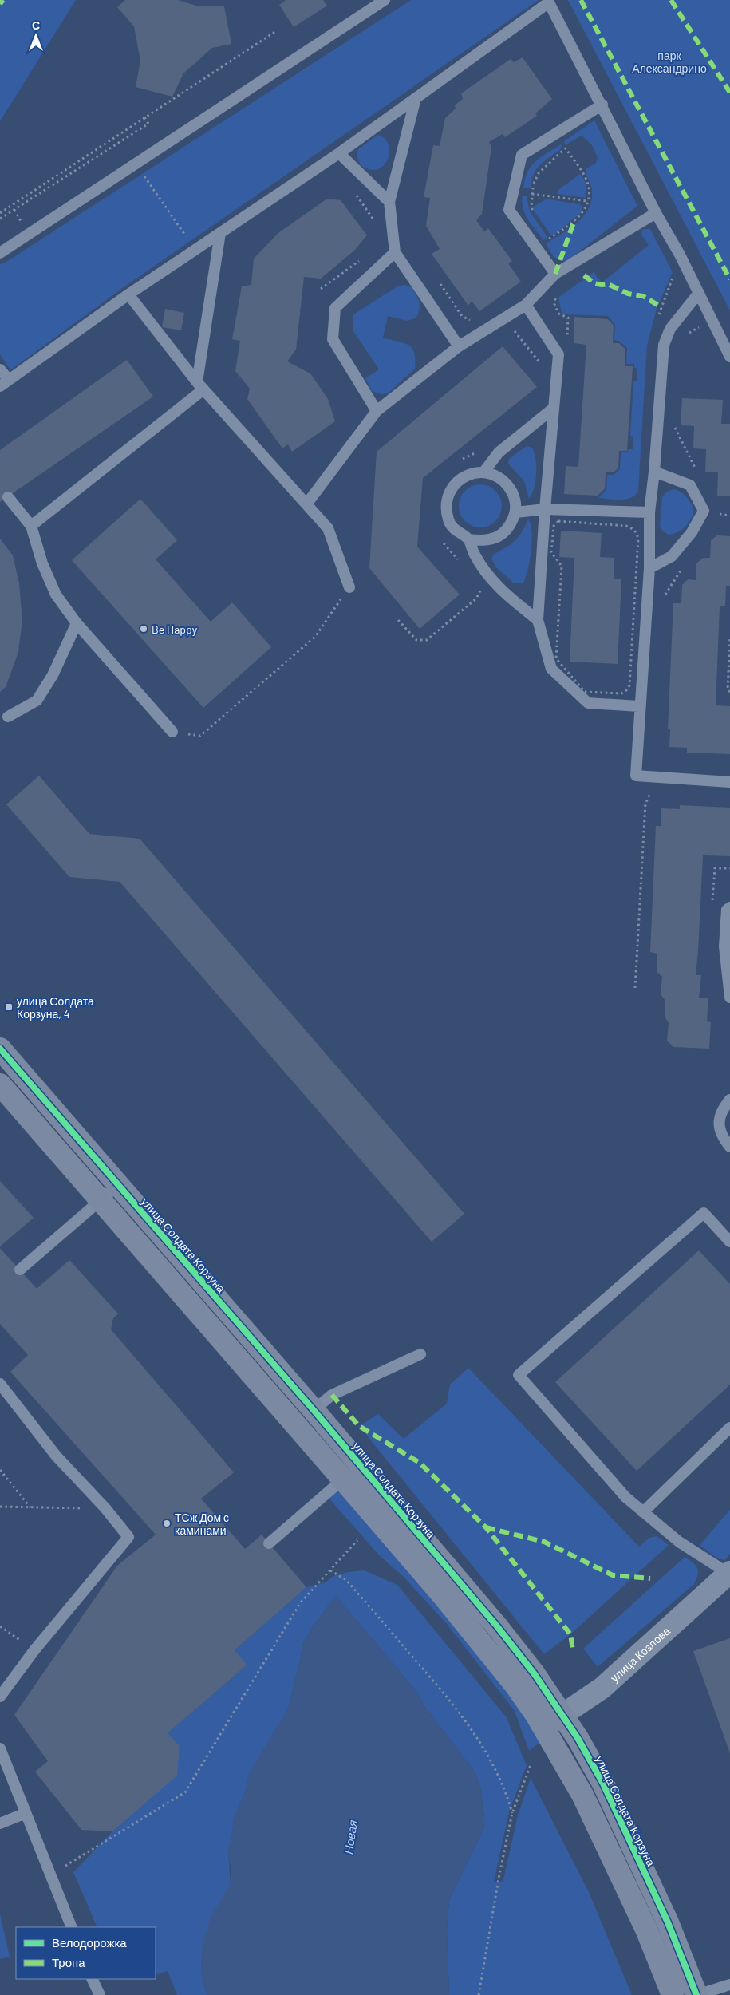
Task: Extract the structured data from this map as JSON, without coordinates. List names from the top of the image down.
{
  "streets": {
    "street": ["улица Солдата Корзуна", "улица Козлова"]
  },
  "crossings": [
    ["улица Солдата Корзуна", "улица Козлова"]
  ],
  "water": ["Новая"],
  "parks": ["парк Александрино"],
  "places": {
    "other": ["Be Happy", "ТСж Дом с каминами"],
    "transit": ["улица Солдата Корзуна, 4"]
  },
  "legend": ["Велодорожка", "Тропа"],
  "north": "top"
}
